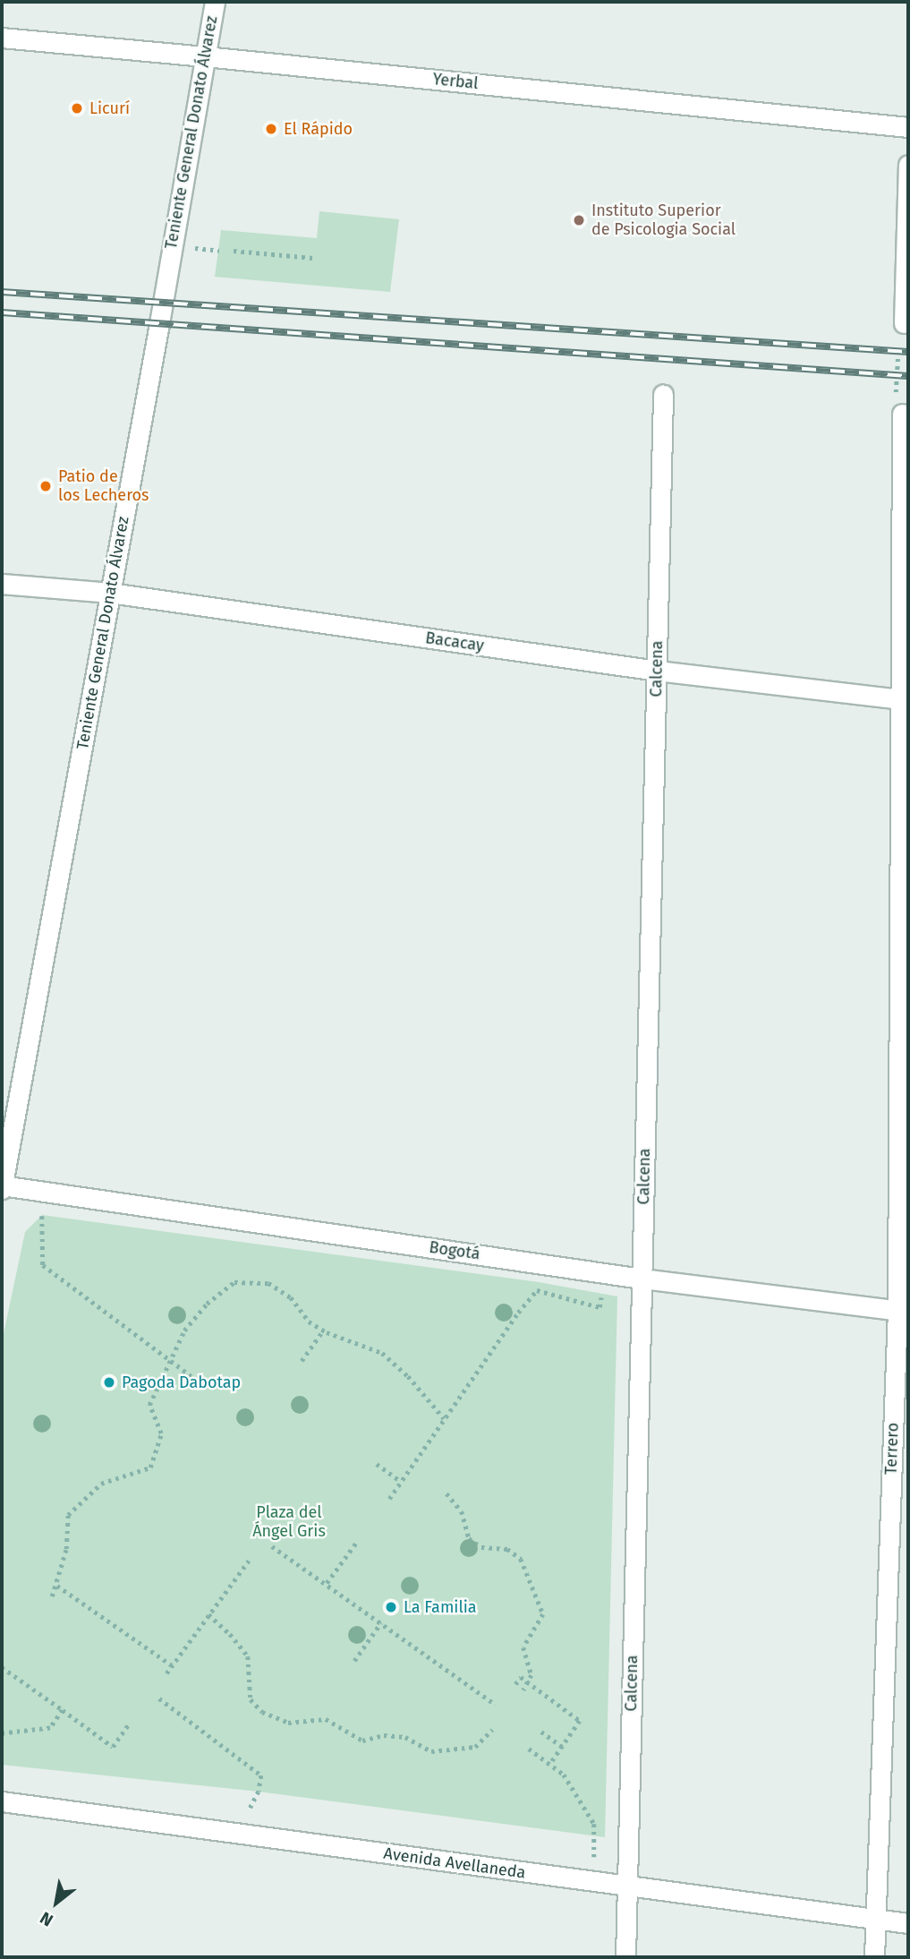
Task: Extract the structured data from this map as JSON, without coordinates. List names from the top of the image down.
{
  "streets": {
    "street": [
      "Yerbal",
      "Teniente General Donato Álvarez",
      "Bacacay",
      "Calcena",
      "Bogotá",
      "Terrero",
      "Avenida Avellaneda"
    ]
  },
  "crossings": [
    ["Yerbal", "Teniente General Donato Álvarez"],
    ["Teniente General Donato Álvarez", "Bacacay"],
    ["Teniente General Donato Álvarez", "Bogotá"],
    ["Bacacay", "Calcena"],
    ["Bacacay", "Terrero"],
    ["Calcena", "Bogotá"],
    ["Calcena", "Avenida Avellaneda"],
    ["Bogotá", "Terrero"],
    ["Terrero", "Avenida Avellaneda"]
  ],
  "parks": ["Plaza del Ángel Gris"],
  "places": [
    "Licurí",
    "El Rápido",
    "Instituto Superior de Psicologia Social",
    "Patio de los Lecheros",
    "Pagoda Dabotap",
    "La Familia"
  ],
  "north": "bottom left"
}
